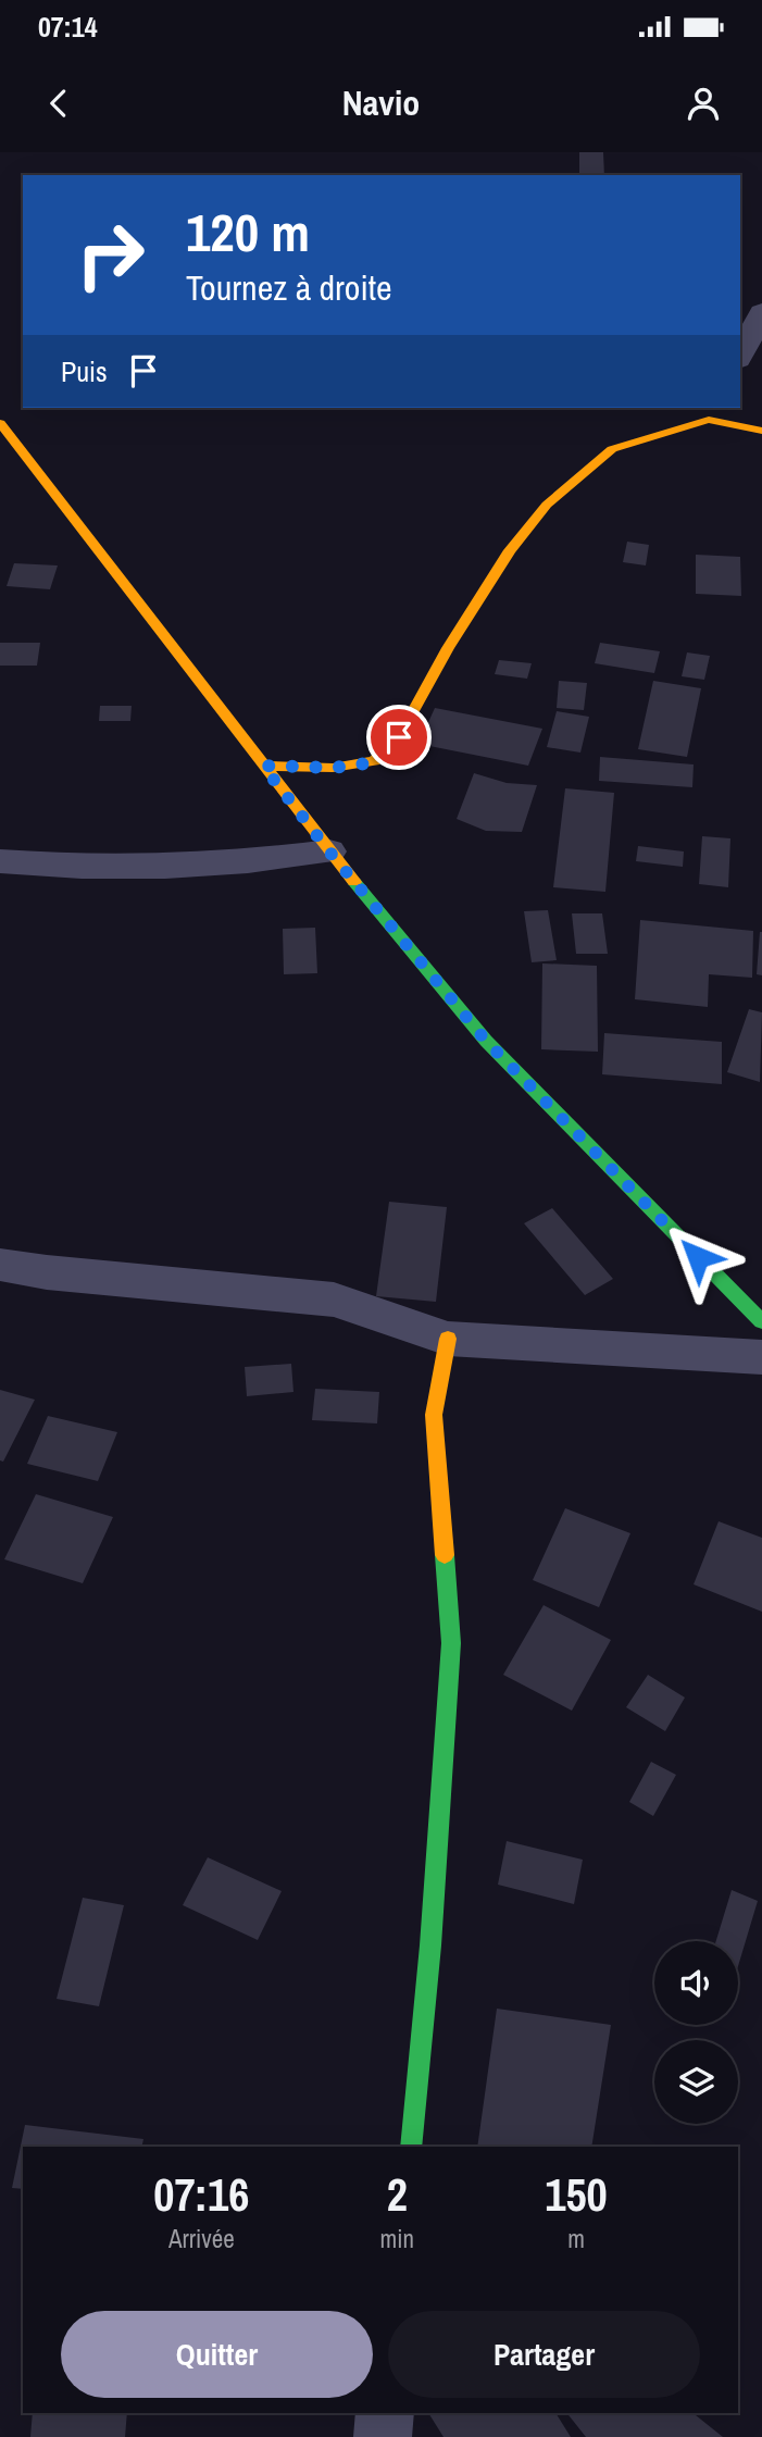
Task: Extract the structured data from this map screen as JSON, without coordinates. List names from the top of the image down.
{
  "page": {
    "status": "07:14",
    "header": "Navio",
    "turn": ["120 m", "Tournez à droite"],
    "then": "Puis",
    "eta": [
      "07:16",
      "Arrivée",
      "2",
      "min",
      "150",
      "m"
    ],
    "buttons": ["Quitter", "Partager"]
  }
}
